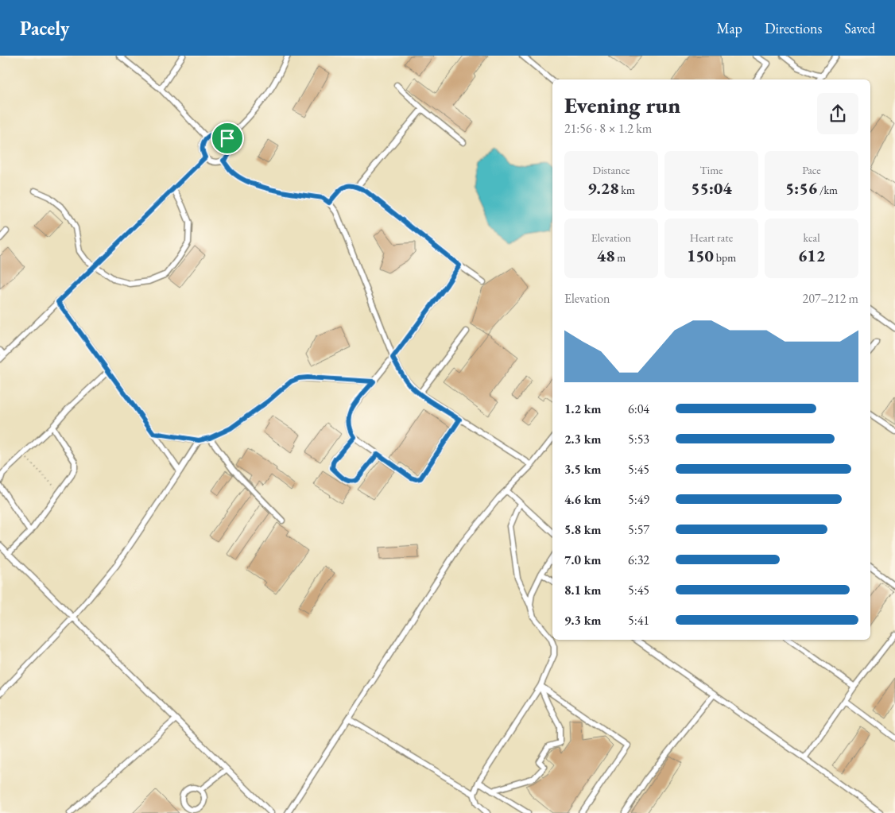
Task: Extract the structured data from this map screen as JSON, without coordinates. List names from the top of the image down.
{
  "page": {
    "header": "Pacely",
    "nav": ["Map", "Directions", "Saved"],
    "heading": ["Evening run", "21:56 · 8 × 1.2 km"],
    "stats": [
      ["Distance", "9.28 km"],
      ["Time", "55:04"],
      ["Pace", "5:56 /km"],
      ["Elevation", "48 m"],
      ["Heart rate", "150 bpm"],
      ["kcal", "612"]
    ],
    "chart": ["Elevation", "207–212 m"],
    "list": [
      {
        "name": "1.2 km",
        "note": "6:04"
      },
      {
        "name": "2.3 km",
        "note": "5:53"
      },
      {
        "name": "3.5 km",
        "note": "5:45"
      },
      {
        "name": "4.6 km",
        "note": "5:49"
      },
      {
        "name": "5.8 km",
        "note": "5:57"
      },
      {
        "name": "7.0 km",
        "note": "6:32"
      },
      {
        "name": "8.1 km",
        "note": "5:45"
      },
      {
        "name": "9.3 km",
        "note": "5:41"
      }
    ]
  }
}
